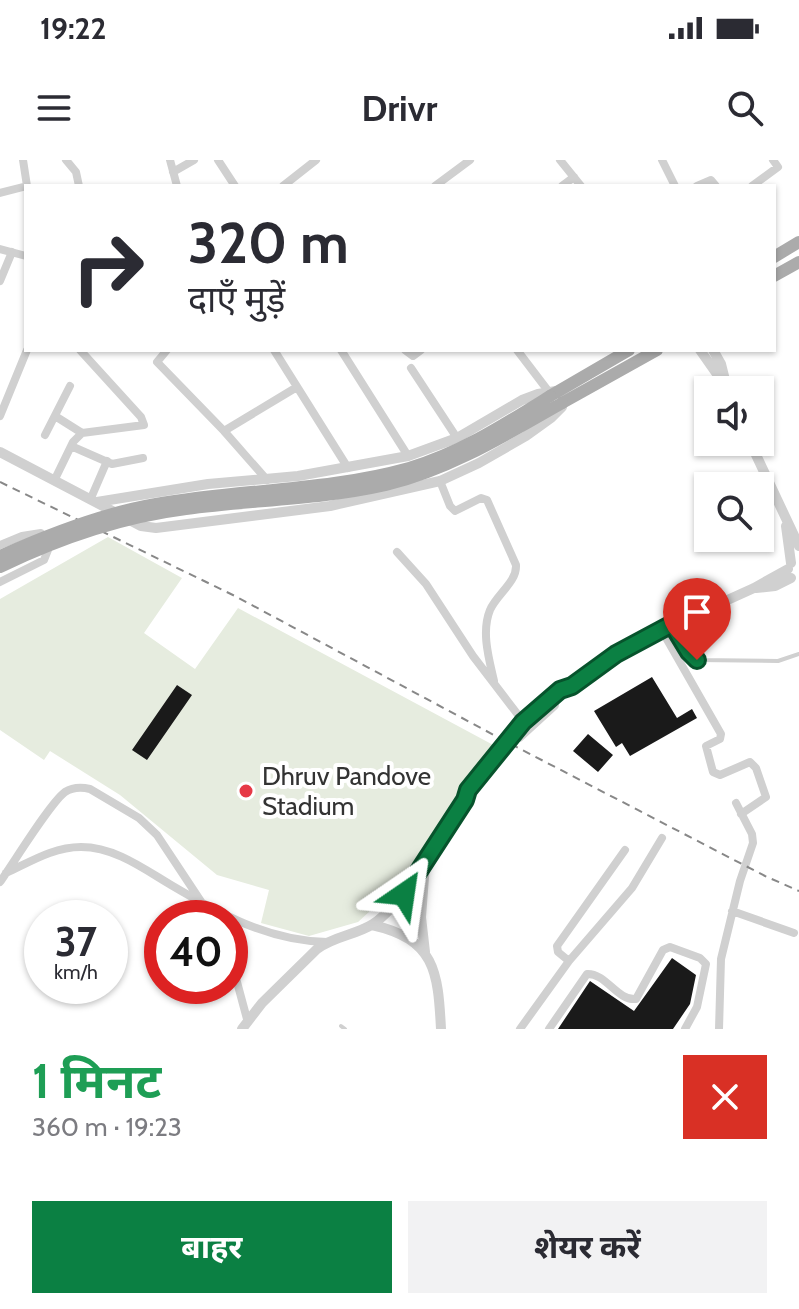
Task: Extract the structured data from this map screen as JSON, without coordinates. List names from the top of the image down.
{
  "places": ["Dhruv Pandove Stadium"],
  "page": {
    "status": "19:22",
    "header": "Drivr",
    "turn": ["320 m", "दाएँ मुड़ें"],
    "speed": "37 km/h",
    "limit": "40",
    "heading": ["1 मिनट", "360 m · 19:23"],
    "buttons": ["बाहर", "शेयर करें"]
  }
}
